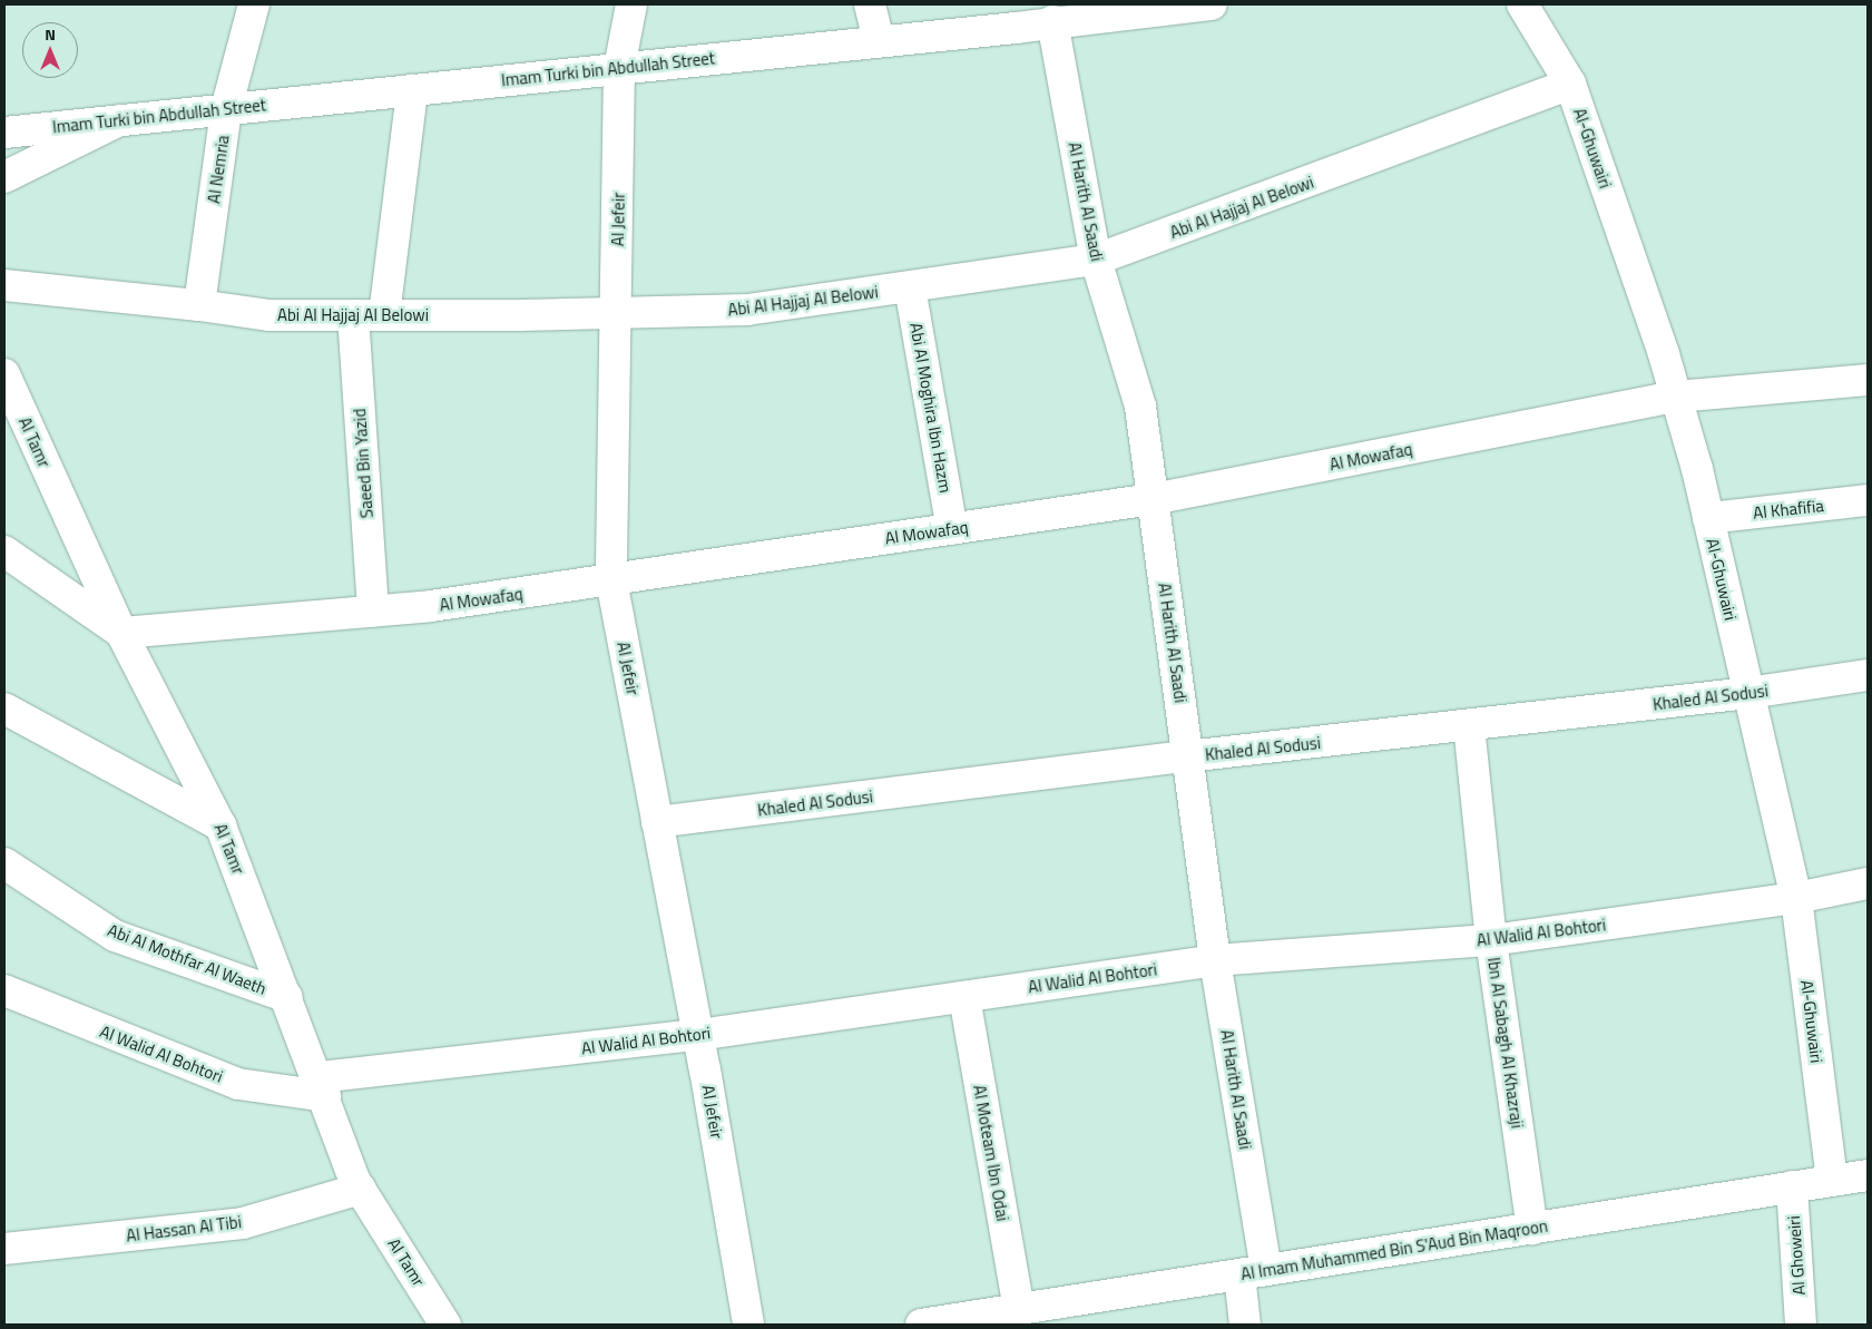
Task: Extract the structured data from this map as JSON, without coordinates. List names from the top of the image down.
{
  "streets": {
    "street": [
      "Imam Turki bin Abdullah Street",
      "Al-Ghuwairi",
      "Al Nemria",
      "Al Harith Al Saadi",
      "Abi Al Hajjaj Al Belowi",
      "Al Jefeir",
      "Abi Al Moghira Ibn Hazm",
      "Al Tamr",
      "Al Mowafaq",
      "Saeed Bin Yazid",
      "Al Khafifia",
      "Khaled Al Sodusi",
      "Al Walid Al Bohtori",
      "Abi Al Mothfar Al Waeth",
      "Ibn Al Sabagh Al Khazraji",
      "Al Moteam Ibn Odai",
      "Al Hassan Al Tibi",
      "Al Imam Muhammed Bin S'Aud Bin Maqroon",
      "Al Ghoweiri"
    ]
  },
  "crossings": [
    ["Imam Turki bin Abdullah Street", "Al Nemria"],
    ["Imam Turki bin Abdullah Street", "Al Harith Al Saadi"],
    ["Imam Turki bin Abdullah Street", "Al Jefeir"],
    ["Al-Ghuwairi", "Abi Al Hajjaj Al Belowi"],
    ["Al-Ghuwairi", "Al Mowafaq"],
    ["Al-Ghuwairi", "Al Khafifia"],
    ["Al-Ghuwairi", "Khaled Al Sodusi"],
    ["Al-Ghuwairi", "Al Walid Al Bohtori"],
    ["Al-Ghuwairi", "Al Imam Muhammed Bin S'Aud Bin Maqroon"],
    ["Al Nemria", "Abi Al Hajjaj Al Belowi"],
    ["Al Harith Al Saadi", "Abi Al Hajjaj Al Belowi"],
    ["Al Harith Al Saadi", "Al Mowafaq"],
    ["Al Harith Al Saadi", "Khaled Al Sodusi"],
    ["Al Harith Al Saadi", "Al Walid Al Bohtori"],
    ["Al Harith Al Saadi", "Al Imam Muhammed Bin S'Aud Bin Maqroon"],
    ["Abi Al Hajjaj Al Belowi", "Al Jefeir"],
    ["Abi Al Hajjaj Al Belowi", "Abi Al Moghira Ibn Hazm"],
    ["Abi Al Hajjaj Al Belowi", "Saeed Bin Yazid"],
    ["Al Jefeir", "Al Mowafaq"],
    ["Al Jefeir", "Khaled Al Sodusi"],
    ["Al Jefeir", "Al Walid Al Bohtori"],
    ["Abi Al Moghira Ibn Hazm", "Al Mowafaq"],
    ["Al Tamr", "Al Mowafaq"],
    ["Al Tamr", "Al Walid Al Bohtori"],
    ["Al Tamr", "Abi Al Mothfar Al Waeth"],
    ["Al Tamr", "Al Hassan Al Tibi"],
    ["Al Mowafaq", "Saeed Bin Yazid"],
    ["Khaled Al Sodusi", "Ibn Al Sabagh Al Khazraji"],
    ["Al Walid Al Bohtori", "Ibn Al Sabagh Al Khazraji"],
    ["Al Walid Al Bohtori", "Al Moteam Ibn Odai"],
    ["Ibn Al Sabagh Al Khazraji", "Al Imam Muhammed Bin S'Aud Bin Maqroon"],
    ["Al Moteam Ibn Odai", "Al Imam Muhammed Bin S'Aud Bin Maqroon"],
    ["Al Imam Muhammed Bin S'Aud Bin Maqroon", "Al Ghoweiri"]
  ],
  "north": "top"
}
